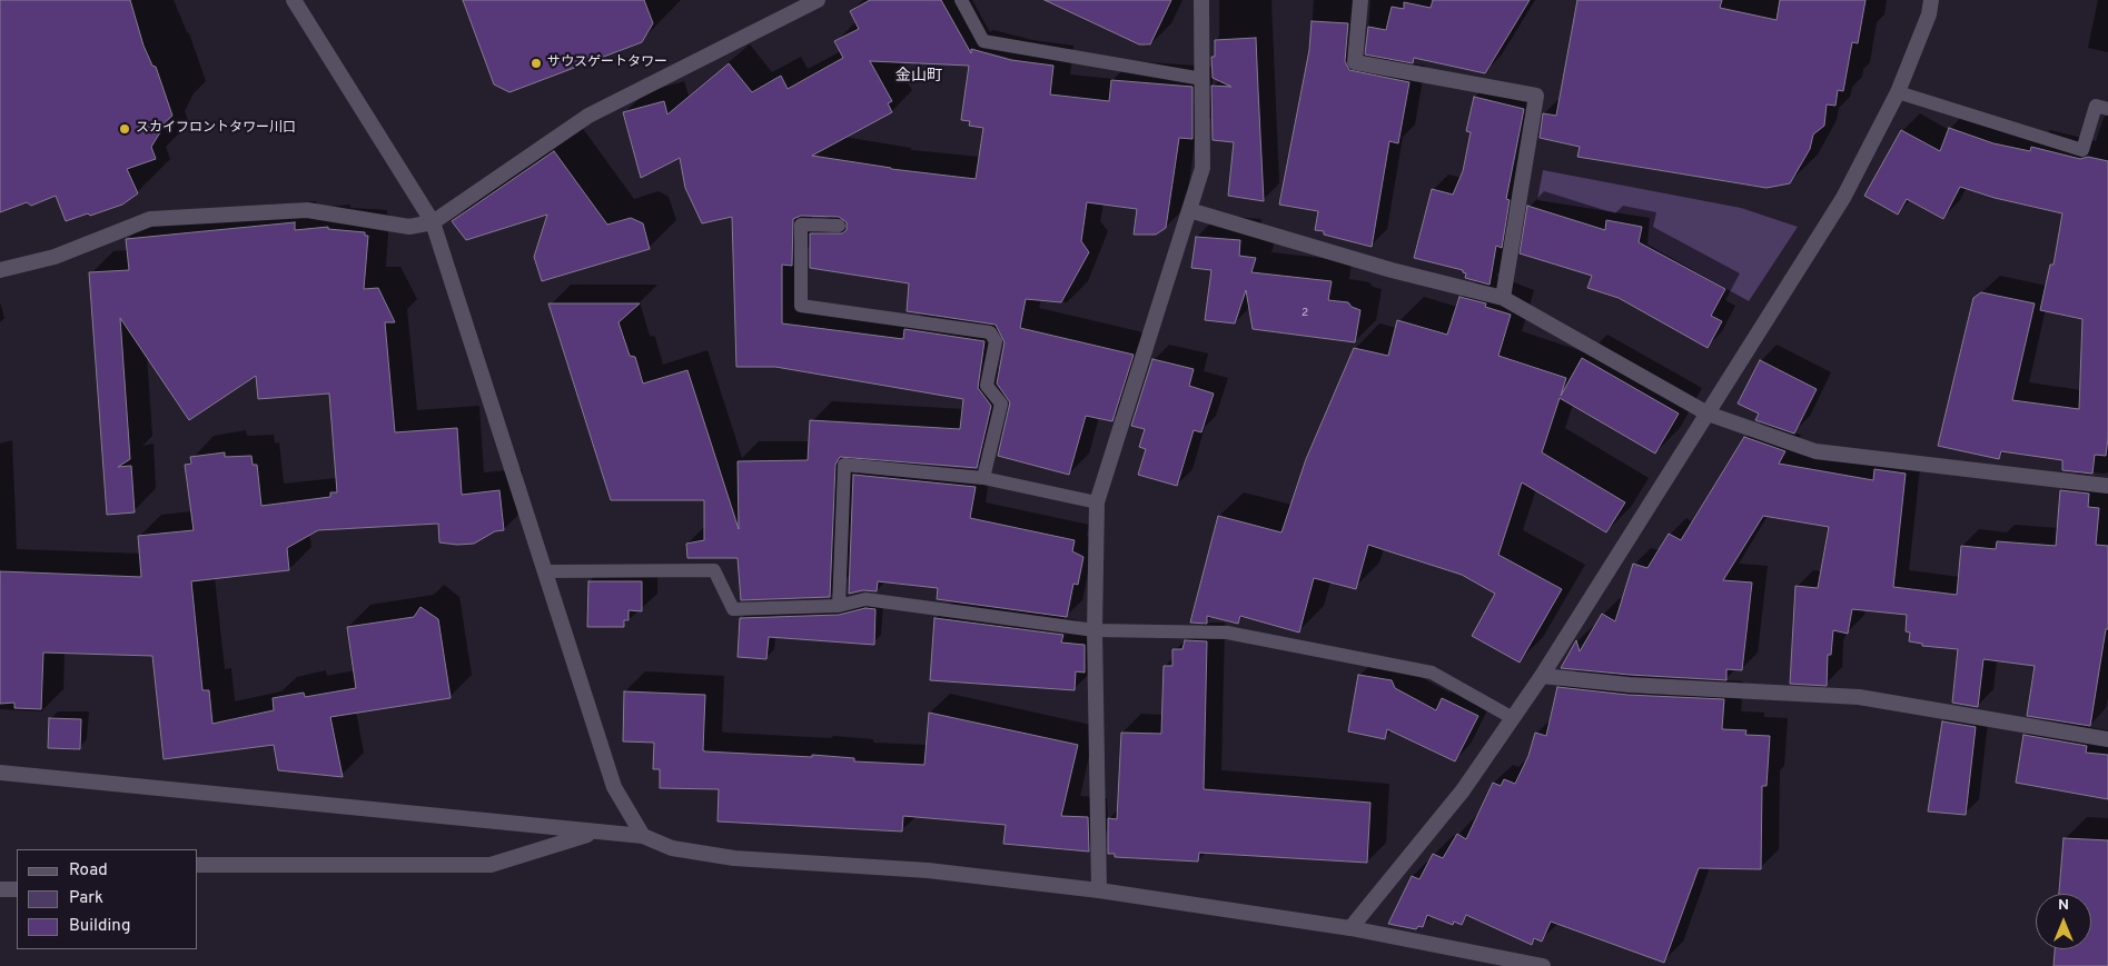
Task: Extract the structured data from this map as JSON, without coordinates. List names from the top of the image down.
{
  "districts": ["金山町"],
  "places": ["サウスゲートタワー", "スカイフロントタワー川口"],
  "house_numbers": ["2"],
  "legend": ["Road", "Park", "Building"],
  "north": "top"
}
